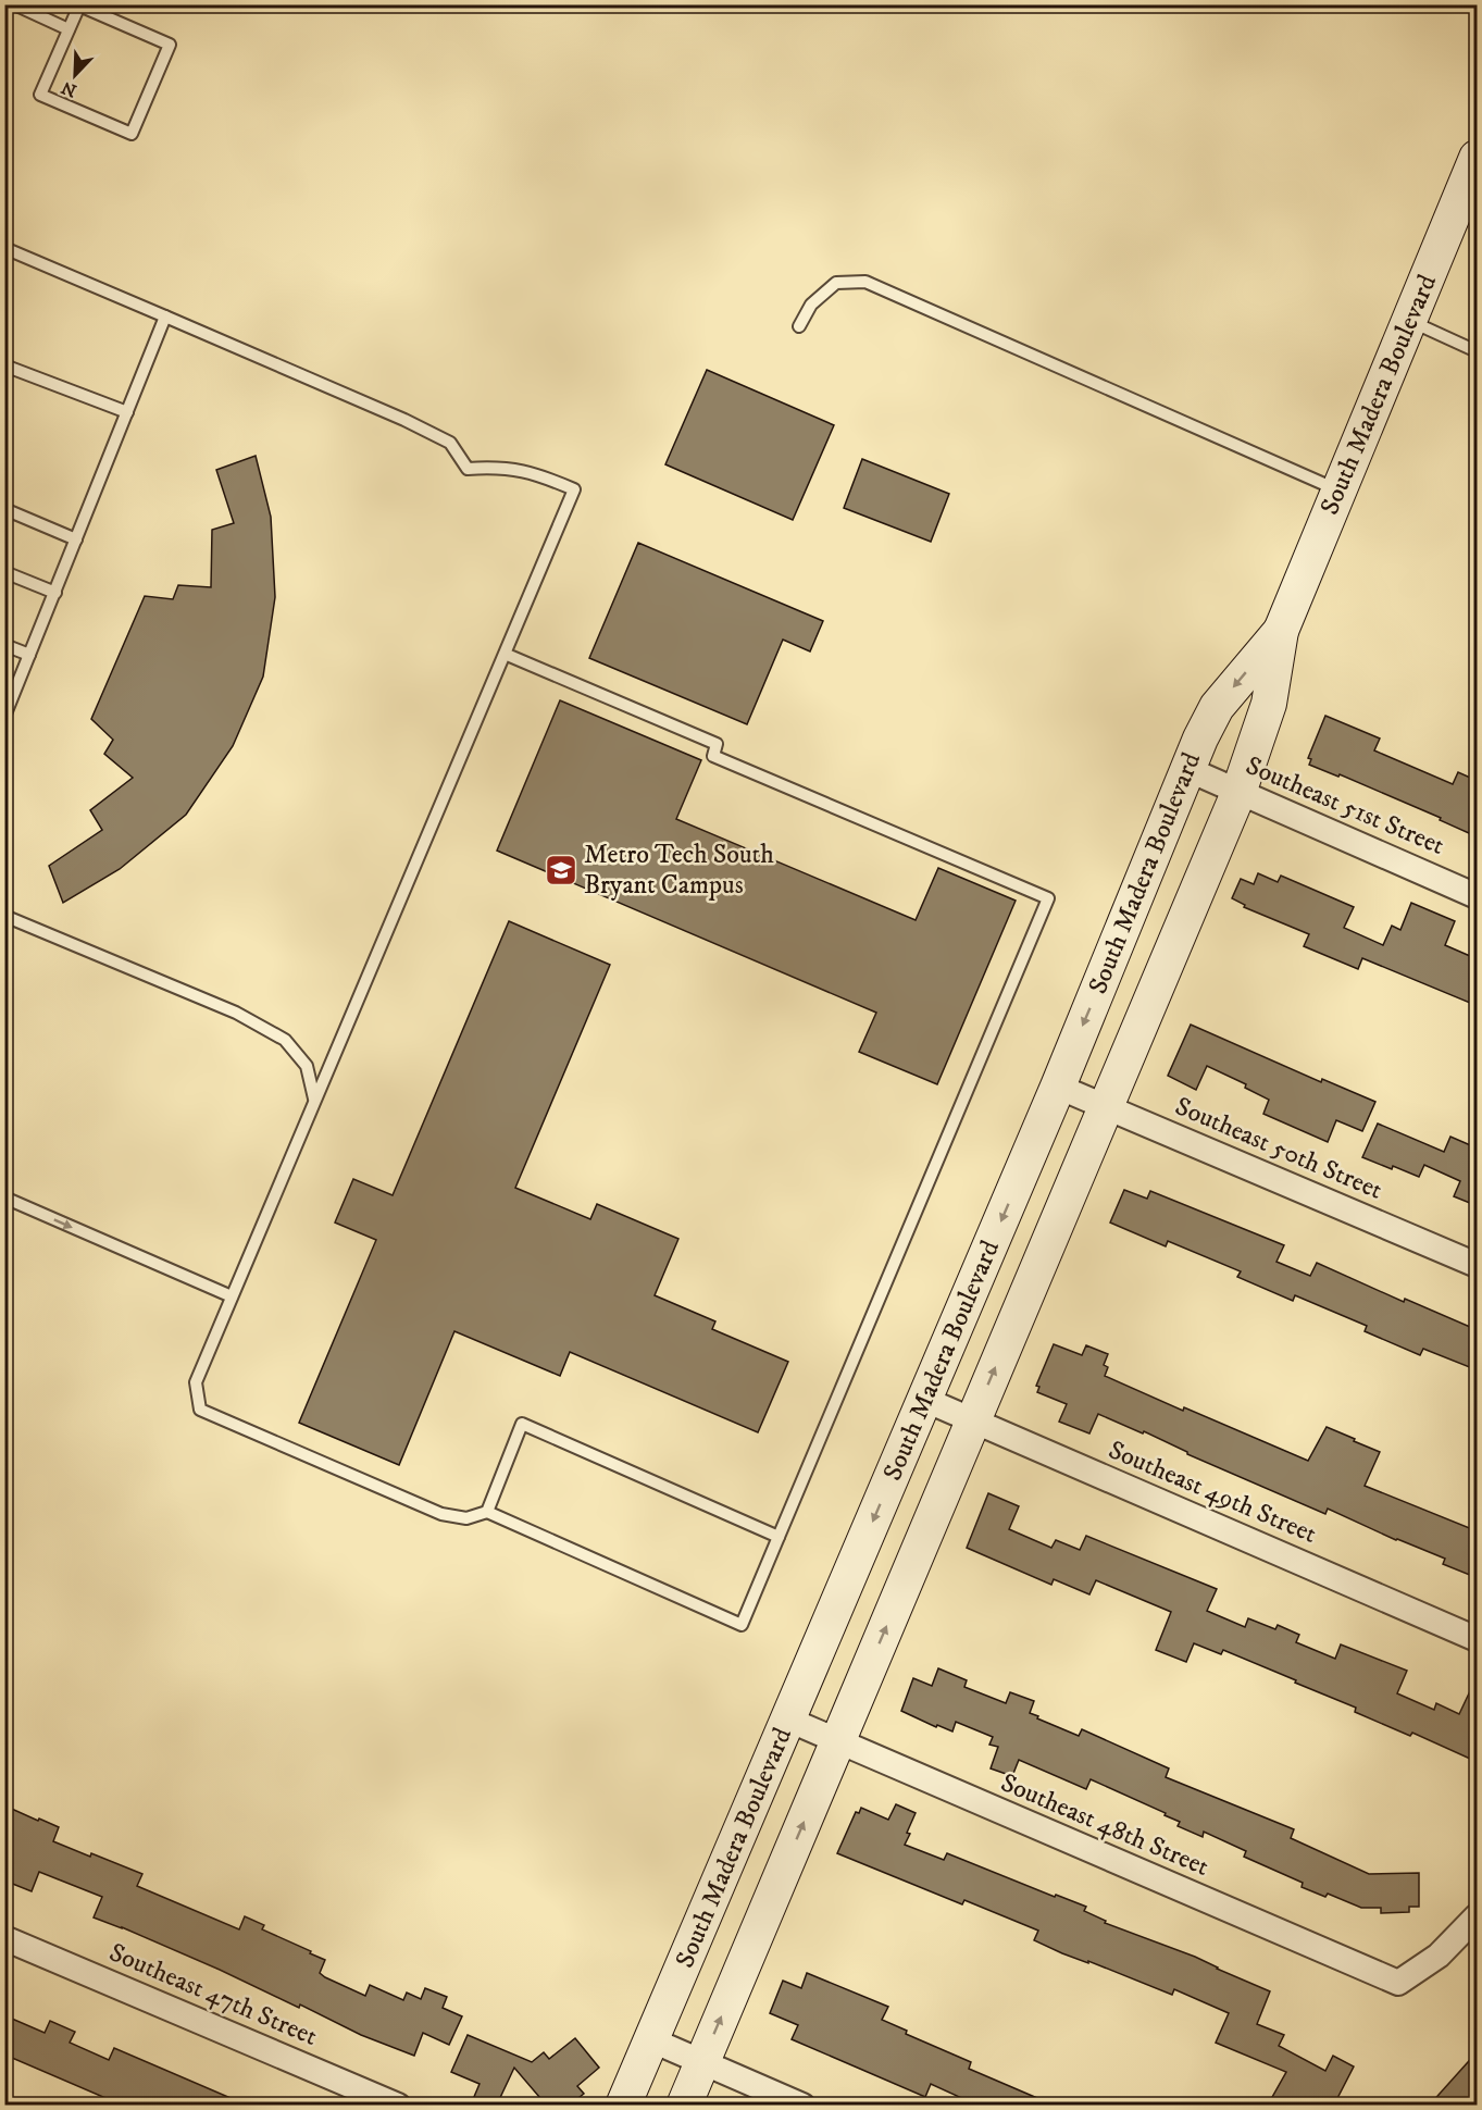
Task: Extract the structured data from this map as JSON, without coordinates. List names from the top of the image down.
{
  "streets": {
    "street": [
      "South Madera Boulevard",
      "Southeast 51st Street",
      "Southeast 50th Street",
      "Southeast 49th Street",
      "Southeast 48th Street",
      "Southeast 47th Street"
    ]
  },
  "crossings": [
    ["South Madera Boulevard", "Southeast 51st Street"],
    ["South Madera Boulevard", "Southeast 50th Street"],
    ["South Madera Boulevard", "Southeast 49th Street"],
    ["South Madera Boulevard", "Southeast 48th Street"]
  ],
  "places": {
    "school or university": ["Metro Tech South Bryant Campus"]
  },
  "north": "bottom left"
}
